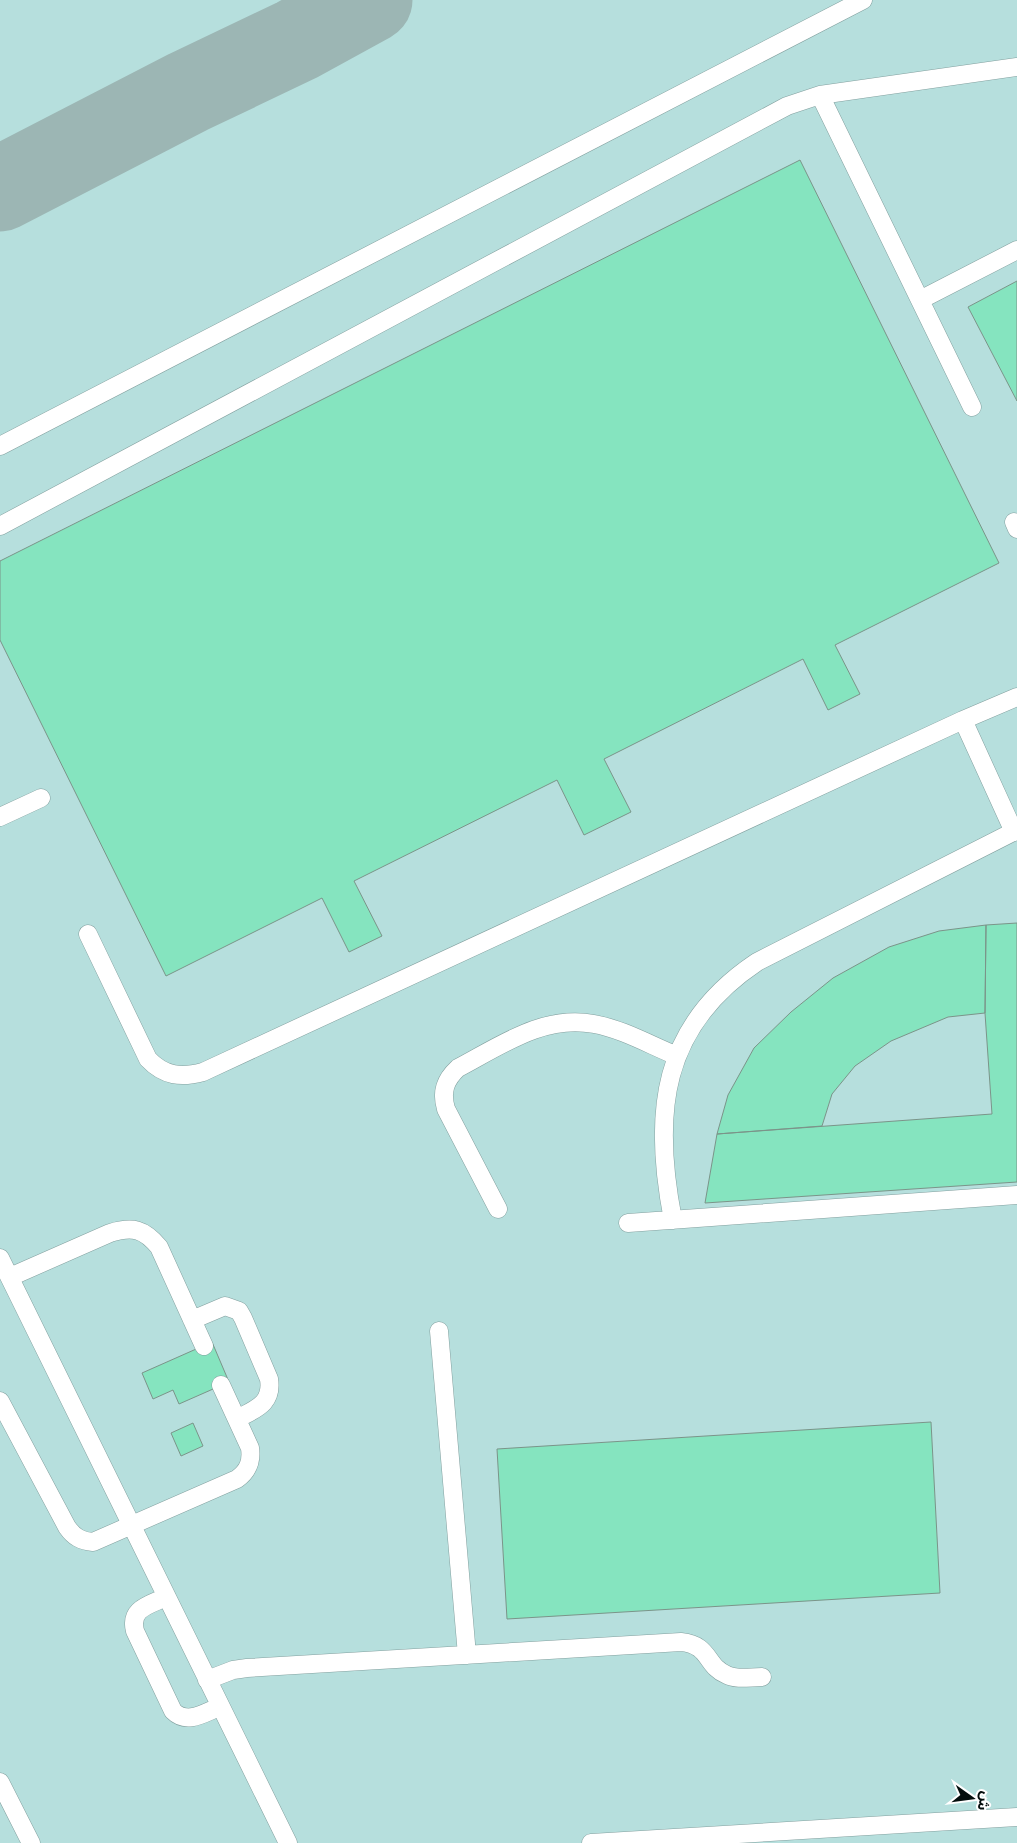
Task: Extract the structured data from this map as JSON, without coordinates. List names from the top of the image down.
{
  "north": "right"
}
